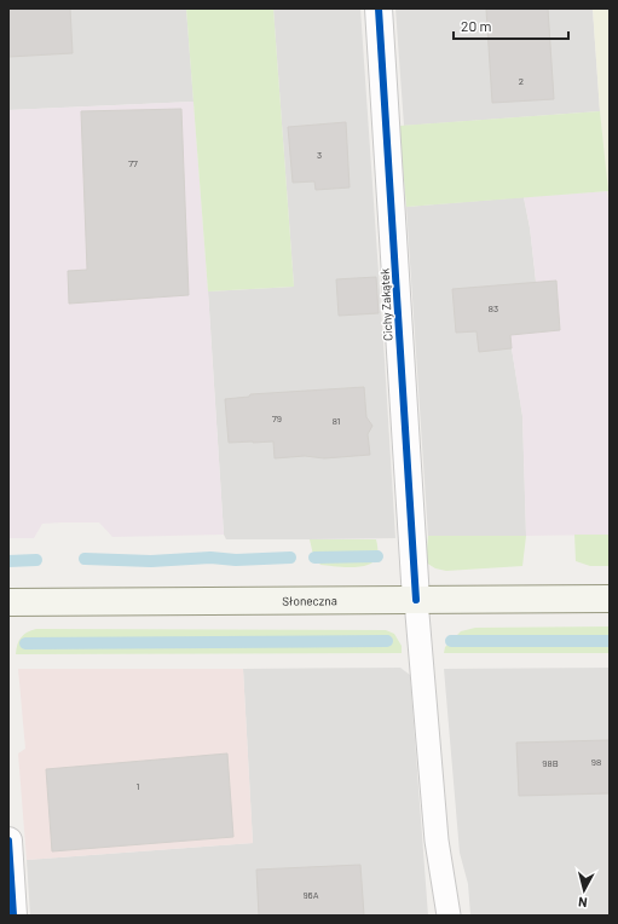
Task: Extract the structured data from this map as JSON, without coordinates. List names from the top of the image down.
{
  "streets": {
    "main road": ["Słoneczna"],
    "street": ["Cichy Zakątek"]
  },
  "crossings": [
    ["Cichy Zakątek", "Słoneczna"]
  ],
  "house_numbers": [
    "2",
    "3",
    "77",
    "83",
    "79",
    "81",
    "98",
    "98B",
    "1",
    "96A"
  ],
  "scale_bar": "20 m",
  "north": "bottom"
}
